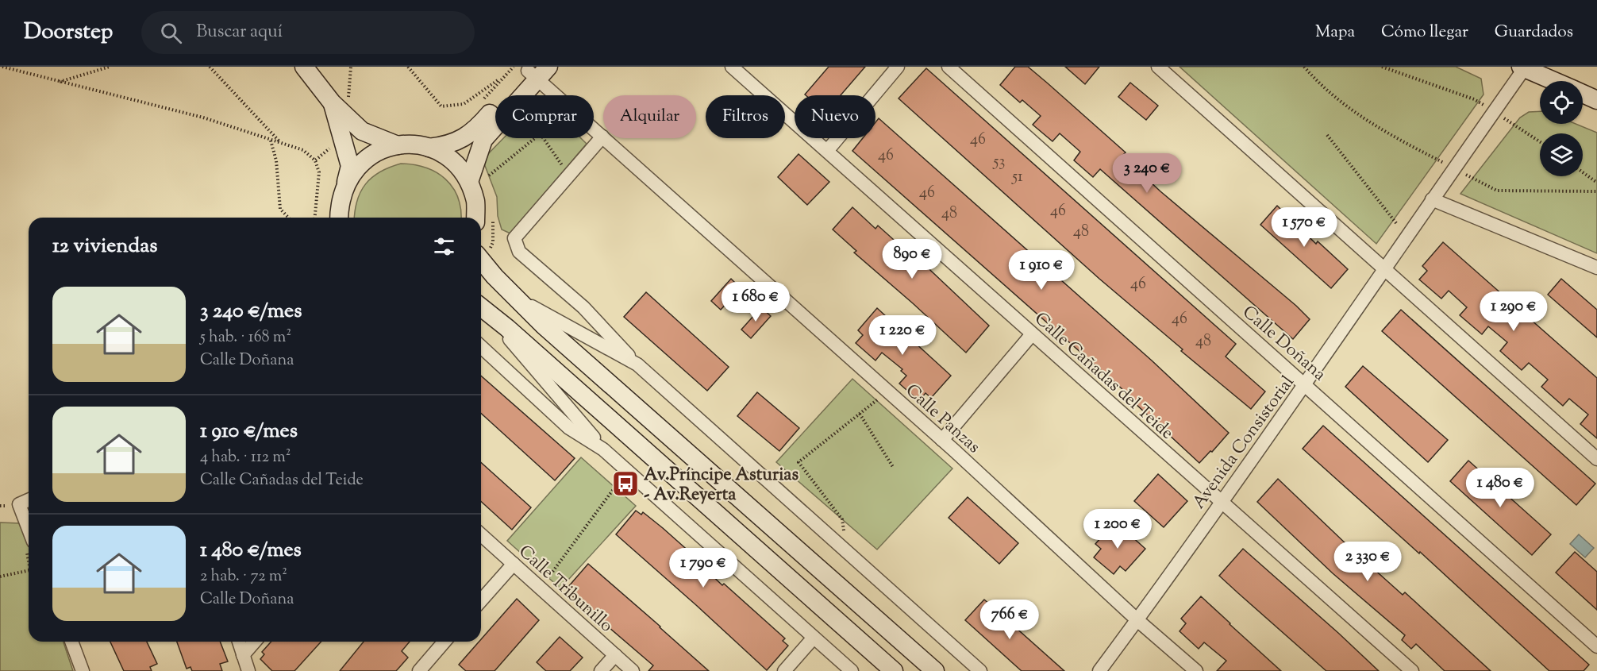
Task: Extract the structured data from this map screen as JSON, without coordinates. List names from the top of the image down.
{
  "streets": {
    "street": [
      "Calle Doñana",
      "Calle Cañadas del Teide",
      "Calle Panzas",
      "Avenida Consistorial",
      "Calle Tribunillo"
    ]
  },
  "crossings": [
    ["Calle Doñana", "Avenida Consistorial"],
    ["Calle Cañadas del Teide", "Avenida Consistorial"],
    ["Calle Panzas", "Avenida Consistorial"]
  ],
  "places": {
    "bus stop": ["Av.Príncipe Asturias - Av.Reyerta"]
  },
  "house_numbers": [
    "46",
    "46",
    "53",
    "51",
    "46",
    "46",
    "48",
    "48",
    "46",
    "46",
    "48"
  ],
  "page": {
    "header": "Doorstep",
    "search": "Buscar aquí",
    "nav": ["Mapa", "Cómo llegar", "Guardados"],
    "chip": [
      "Comprar",
      "Alquilar",
      "Filtros",
      "Nuevo"
    ],
    "price": [
      "3 240 €",
      "1 570 €",
      "890 €",
      "1 910 €",
      "1 680 €",
      "1 290 €",
      "1 220 €",
      "1 480 €",
      "1 200 €",
      "2 330 €",
      "1 790 €",
      "766 €"
    ],
    "heading": "12 viviendas",
    "list": [
      {
        "name": "3 240 €/mes",
        "note": "5 hab. · 168 m² · Calle Doñana"
      },
      {
        "name": "1 910 €/mes",
        "note": "4 hab. · 112 m² · Calle Cañadas del Teide"
      },
      {
        "name": "1 480 €/mes",
        "note": "2 hab. · 72 m² · Calle Doñana"
      }
    ]
  }
}
